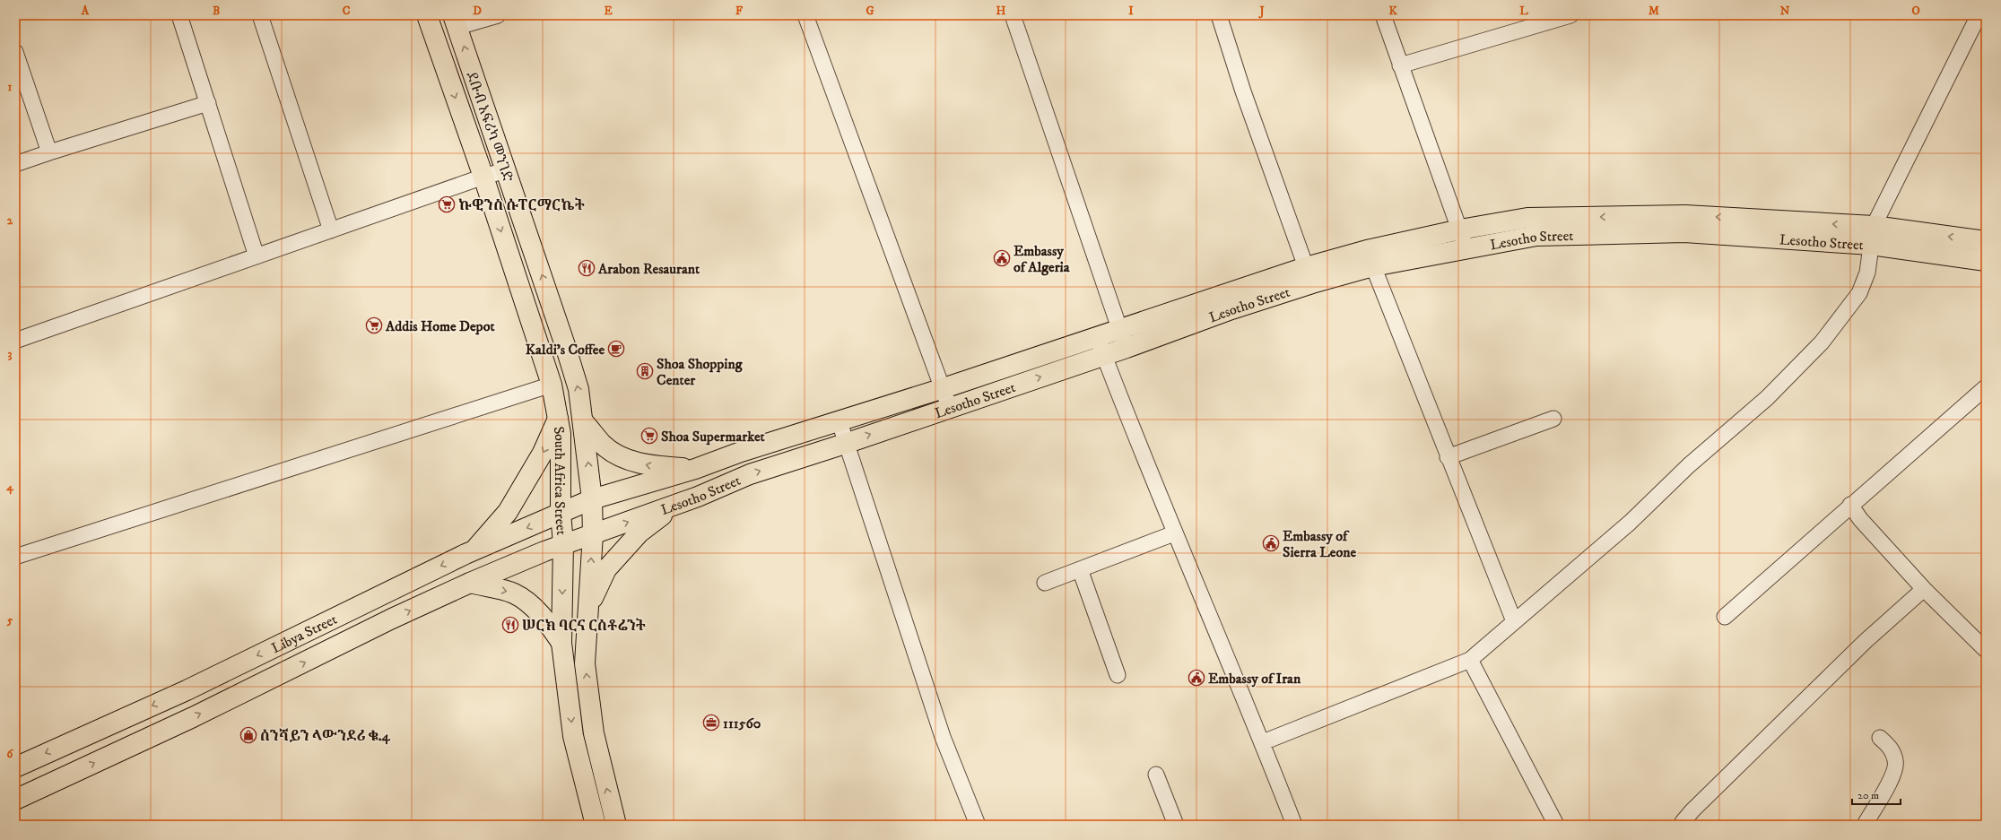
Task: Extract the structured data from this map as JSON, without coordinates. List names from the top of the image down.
{
  "streets": {
    "main road": [
      "ደቡብ አፍሪካ መንገድ",
      "Lesotho Street",
      "South Africa Street",
      "Libya Street"
    ]
  },
  "crossings": [
    ["ደቡብ አፍሪካ መንገድ", "South Africa Street"],
    ["Lesotho Street", "South Africa Street"],
    ["Lesotho Street", "Libya Street"],
    ["South Africa Street", "Libya Street"]
  ],
  "places": {
    "supermarket": ["ኩዊንስ ሱፐርማርኬት", "Addis Home Depot", "Shoa Supermarket"],
    "public building": ["Embassy of Algeria", "Embassy of Sierra Leone", "Embassy of Iran"],
    "restaurant": ["Arabon Resaurant", "ሠርክ ባርና ርስቶሬንት"],
    "cafe": ["Kaldi's Coffee"],
    "building": ["Shoa Shopping Center"],
    "office": ["111560"],
    "shop": ["ሰንሻይን ላውንደሪ ቁ.4"]
  },
  "scale_bar": "20 m",
  "grid": {
    "columns": [
      "A",
      "B",
      "C",
      "D",
      "E",
      "F",
      "G",
      "H",
      "I",
      "J",
      "K",
      "L",
      "M",
      "N",
      "O"
    ],
    "rows": [
      "1",
      "2",
      "3",
      "4",
      "5",
      "6"
    ]
  }
}
